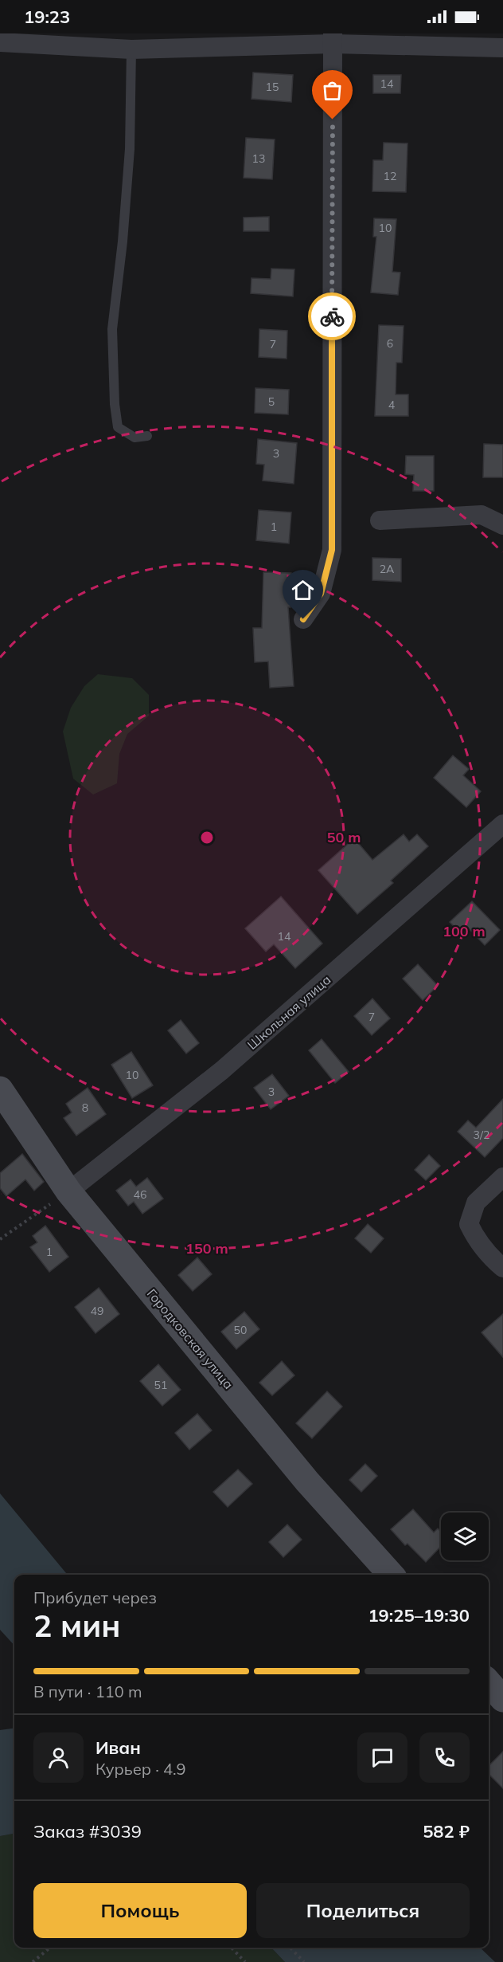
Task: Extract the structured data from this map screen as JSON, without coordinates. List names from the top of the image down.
{
  "streets": {
    "main road": ["Городковская улица"],
    "street": ["Школьная улица"]
  },
  "crossings": [
    ["Школьная улица", "Городковская улица"]
  ],
  "house_numbers": [
    "14",
    "15",
    "13",
    "12",
    "10",
    "6",
    "7",
    "5",
    "4",
    "3",
    "1",
    "2А",
    "14",
    "7",
    "10",
    "3",
    "8",
    "3/2",
    "46",
    "1",
    "49",
    "50",
    "51"
  ],
  "page": {
    "status": "19:23",
    "heading": ["2 мин", "Прибудет через", "19:25–19:30"],
    "panel": [
      "Иван",
      "Курьер · 4.9",
      "Заказ #3039",
      "582 ₽"
    ],
    "bar": "В пути · 110 m",
    "buttons": ["Помощь", "Поделиться"]
  },
  "rings": ["50 m", "100 m", "150 m"]
}
